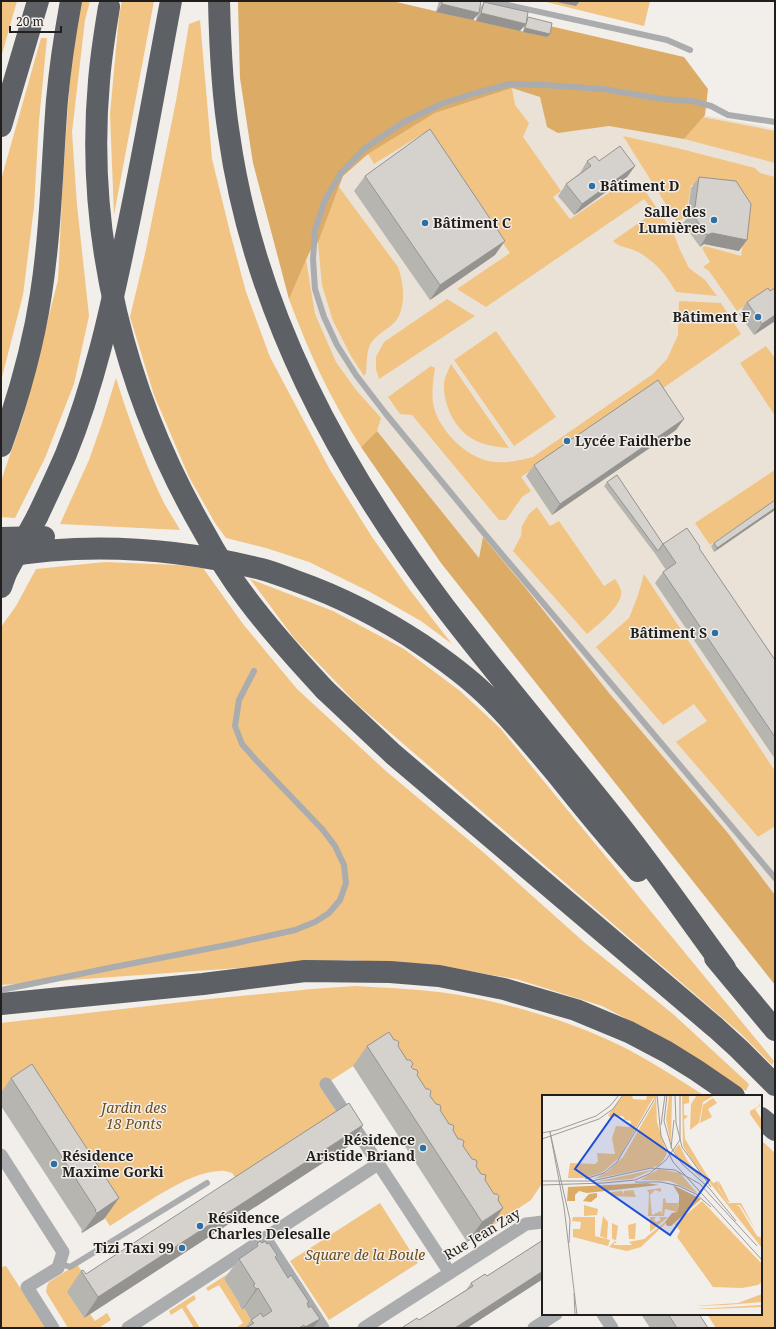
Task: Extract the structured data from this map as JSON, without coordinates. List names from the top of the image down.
{
  "streets": {
    "street": ["Rue Jean Zay"]
  },
  "parks": ["Jardin des 18 Ponts", "Square de la Boule"],
  "places": [
    "Bâtiment D",
    "Salle des Lumières",
    "Bâtiment C",
    "Bâtiment F",
    "Lycée Faidherbe",
    "Bâtiment S",
    "Résidence Aristide Briand",
    "Résidence Maxime Gorki",
    "Résidence Charles Delesalle",
    "Tizi Taxi 99"
  ],
  "scale_bar": "20 m"
}
